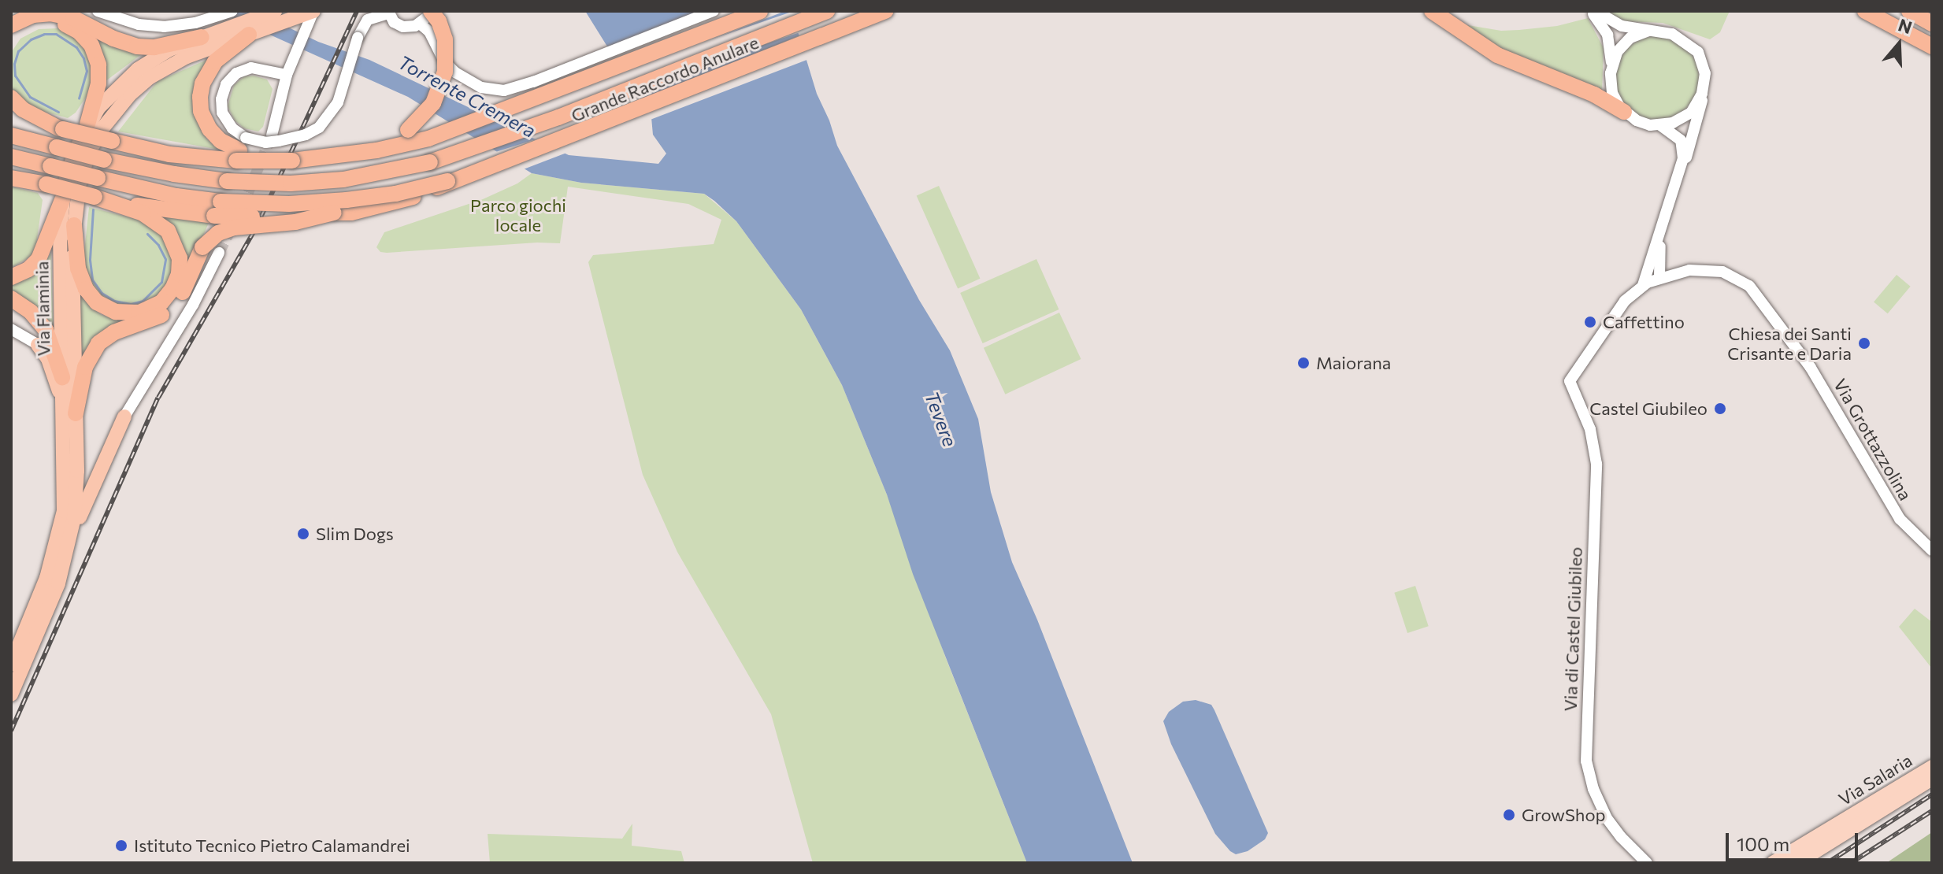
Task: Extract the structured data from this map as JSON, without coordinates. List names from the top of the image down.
{
  "streets": {
    "highway": ["Grande Raccordo Anulare", "Via Flaminia"],
    "main road": ["Via Salaria"],
    "street": ["Via Grottazzolina", "Via di Castel Giubileo"]
  },
  "crossings": [
    ["Via Grottazzolina", "Via di Castel Giubileo"]
  ],
  "water": ["Torrente Cremera", "Tevere"],
  "parks": ["Parco giochi locale"],
  "places": [
    "Caffettino",
    "Chiesa dei Santi Crisante e Daria",
    "Maiorana",
    "Castel Giubileo",
    "Slim Dogs",
    "GrowShop",
    "Istituto Tecnico Pietro Calamandrei"
  ],
  "scale_bar": "100 m",
  "north": "top"
}
